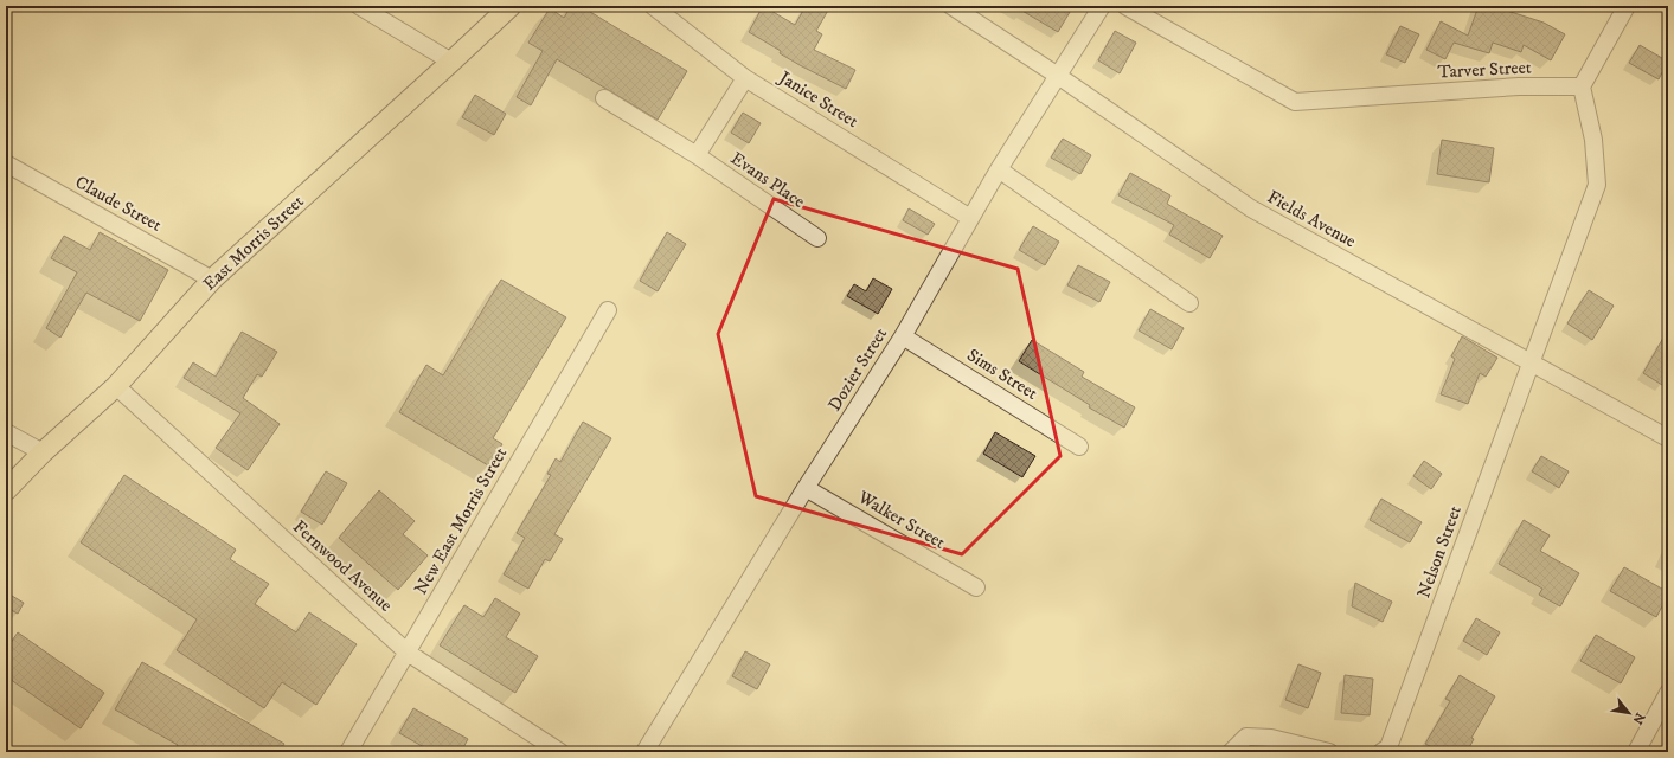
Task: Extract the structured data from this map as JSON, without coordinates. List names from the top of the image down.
{
  "streets": {
    "main road": ["East Morris Street"],
    "street": [
      "Tarver Street",
      "Janice Street",
      "Evans Place",
      "Claude Street",
      "Fields Avenue",
      "Dozier Street",
      "Sims Street",
      "Walker Street",
      "New East Morris Street",
      "Nelson Street",
      "Fernwood Avenue"
    ]
  },
  "crossings": [
    ["Janice Street", "Dozier Street"],
    ["Claude Street", "East Morris Street"],
    ["Fields Avenue", "Dozier Street"],
    ["Fields Avenue", "Nelson Street"],
    ["East Morris Street", "Fernwood Avenue"],
    ["Dozier Street", "Sims Street"],
    ["Dozier Street", "Walker Street"],
    ["New East Morris Street", "Fernwood Avenue"]
  ],
  "north": "bottom right"
}
